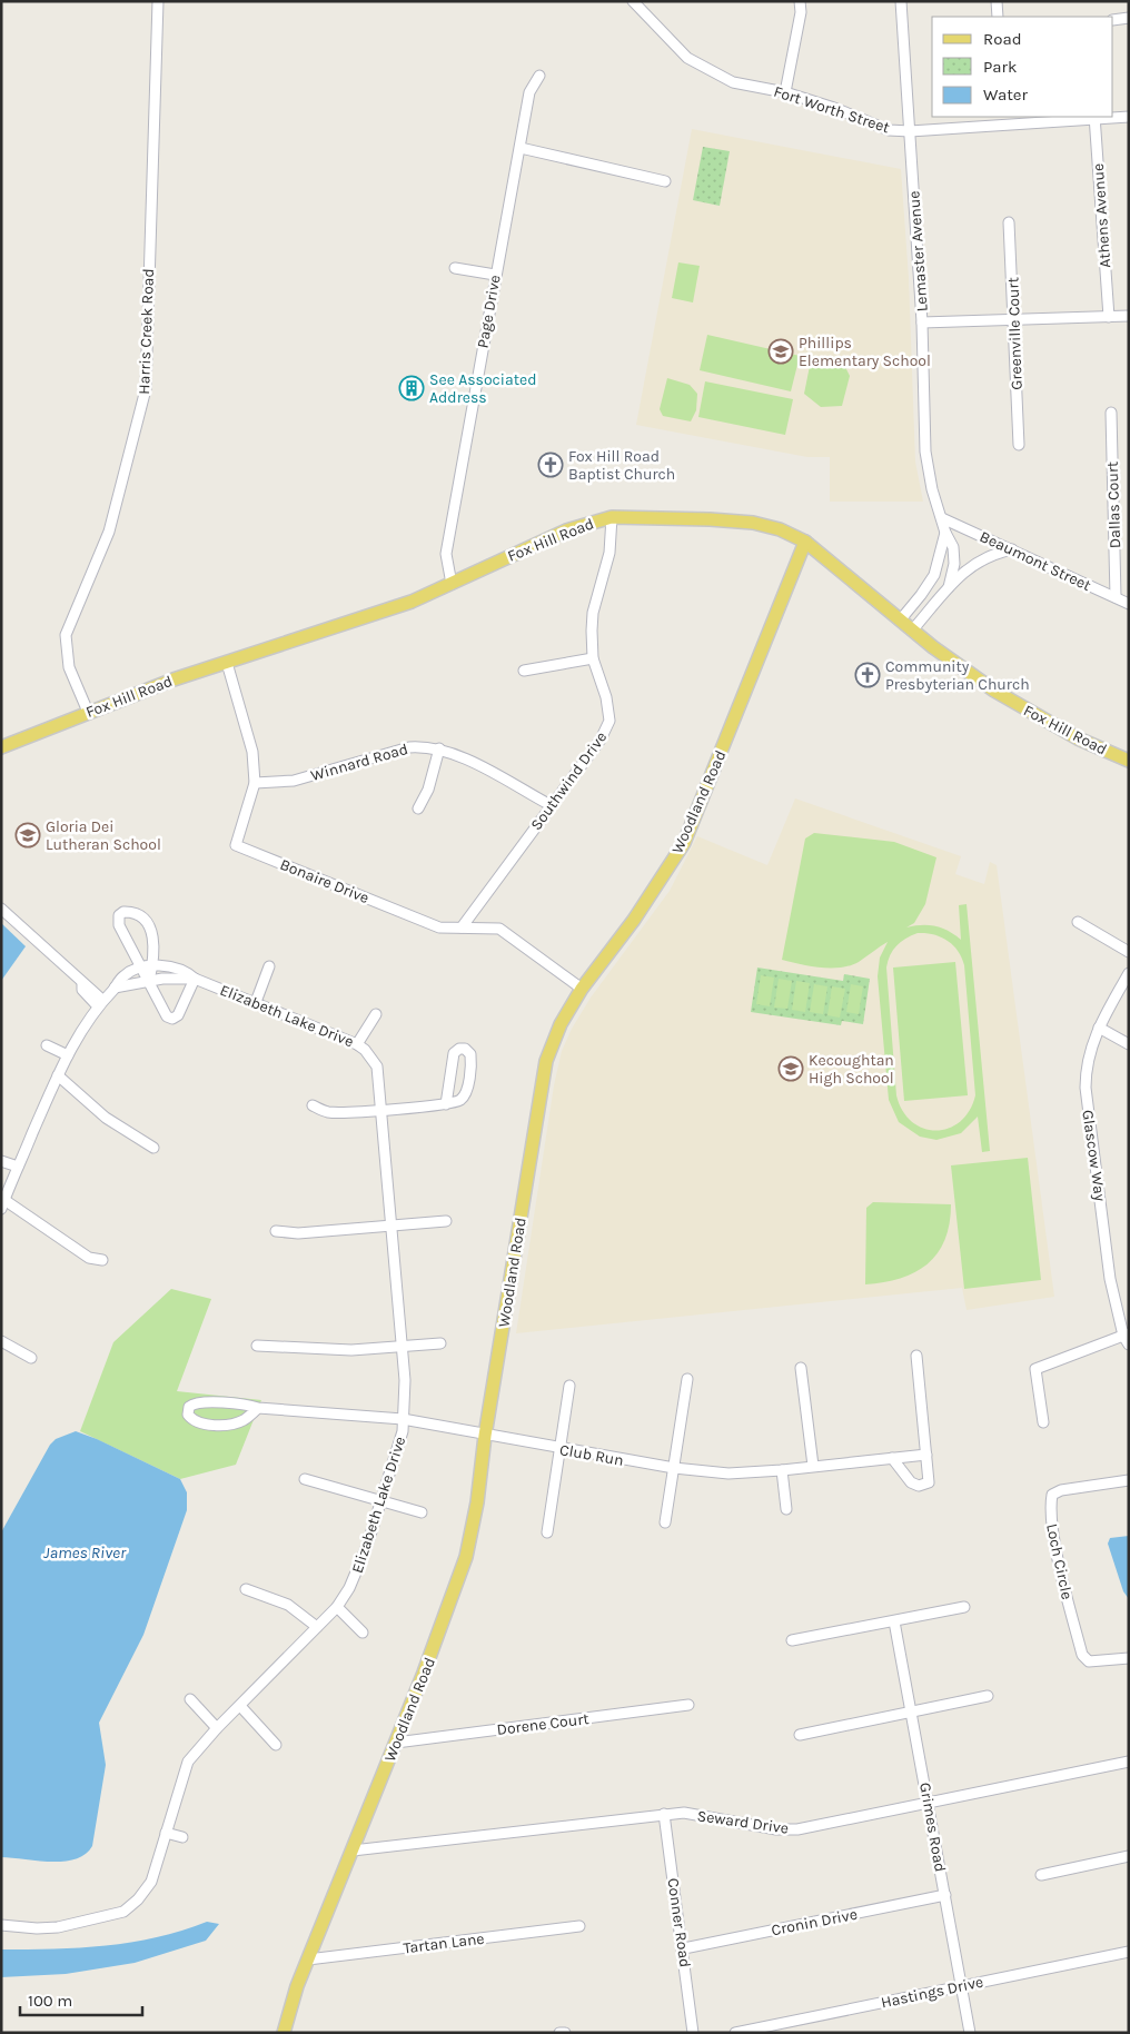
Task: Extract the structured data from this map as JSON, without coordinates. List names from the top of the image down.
{
  "streets": {
    "main road": ["Fox Hill Road", "Woodland Road"],
    "street": [
      "Fort Worth Street",
      "Athens Avenue",
      "Lemaster Avenue",
      "Page Drive",
      "Harris Creek Road",
      "Greenville Court",
      "Dallas Court",
      "Beaumont Street",
      "Winnard Road",
      "Southwind Drive",
      "Bonaire Drive",
      "Elizabeth Lake Drive",
      "Glascow Way",
      "Club Run",
      "Loch Circle",
      "Dorene Court",
      "Seward Drive",
      "Grimes Road",
      "Cronin Drive",
      "Conner Road",
      "Tartan Lane",
      "Hastings Drive"
    ]
  },
  "crossings": [
    ["Fort Worth Street", "Athens Avenue"],
    ["Fort Worth Street", "Lemaster Avenue"],
    ["Lemaster Avenue", "Beaumont Street"],
    ["Page Drive", "Fox Hill Road"],
    ["Harris Creek Road", "Fox Hill Road"],
    ["Dallas Court", "Beaumont Street"],
    ["Fox Hill Road", "Southwind Drive"],
    ["Fox Hill Road", "Woodland Road"],
    ["Fox Hill Road", "Bonaire Drive"],
    ["Winnard Road", "Southwind Drive"],
    ["Winnard Road", "Bonaire Drive"],
    ["Southwind Drive", "Bonaire Drive"],
    ["Woodland Road", "Bonaire Drive"],
    ["Woodland Road", "Club Run"],
    ["Woodland Road", "Dorene Court"],
    ["Woodland Road", "Seward Drive"],
    ["Woodland Road", "Tartan Lane"],
    ["Elizabeth Lake Drive", "Club Run"],
    ["Seward Drive", "Grimes Road"],
    ["Seward Drive", "Conner Road"],
    ["Grimes Road", "Cronin Drive"],
    ["Grimes Road", "Hastings Drive"],
    ["Cronin Drive", "Conner Road"]
  ],
  "water": ["James River"],
  "places": {
    "school or university": ["Phillips Elementary School", "Gloria Dei Lutheran School", "Kecoughtan High School"],
    "building": ["See Associated Address"],
    "church": ["Fox Hill Road Baptist Church", "Community Presbyterian Church"]
  },
  "legend": ["Road", "Park", "Water"],
  "scale_bar": "100 m"
}
